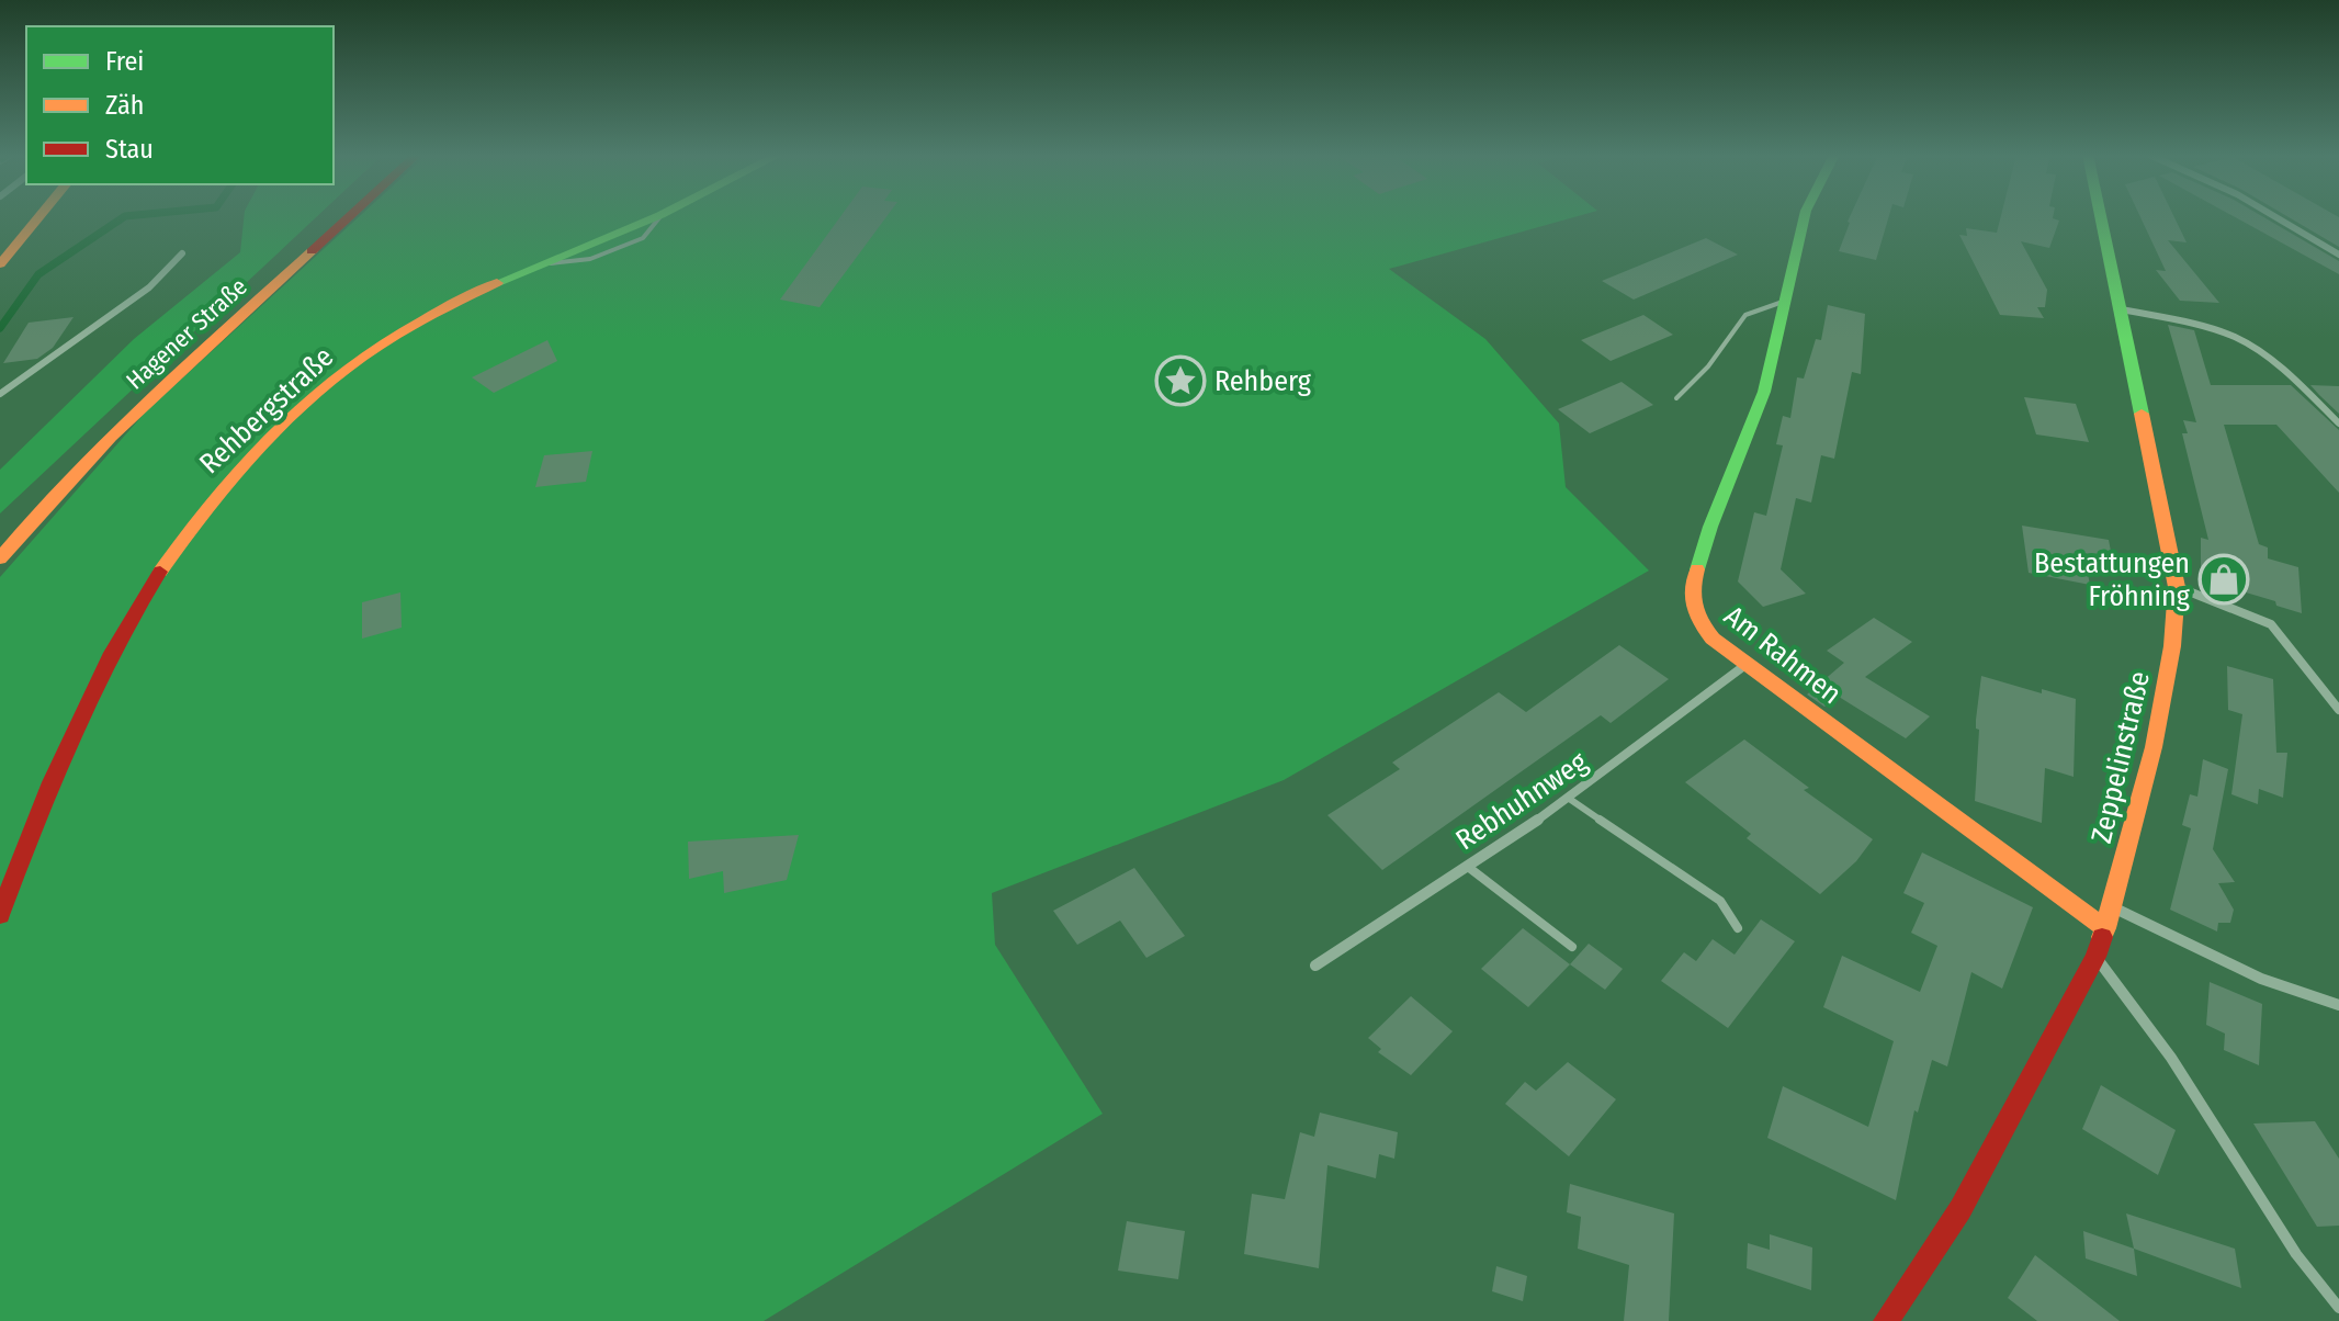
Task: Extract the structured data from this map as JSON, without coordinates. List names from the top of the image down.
{
  "streets": {
    "street": [
      "Hagener Straße",
      "Rehbergstraße",
      "Am Rahmen",
      "Zeppelinstraße",
      "Rebhuhnweg"
    ]
  },
  "crossings": [
    ["Am Rahmen", "Zeppelinstraße"],
    ["Am Rahmen", "Rebhuhnweg"]
  ],
  "places": {
    "place": ["Rehberg"],
    "shop": ["Bestattungen Fröhning"]
  },
  "legend": ["Frei", "Zäh", "Stau"]
}
